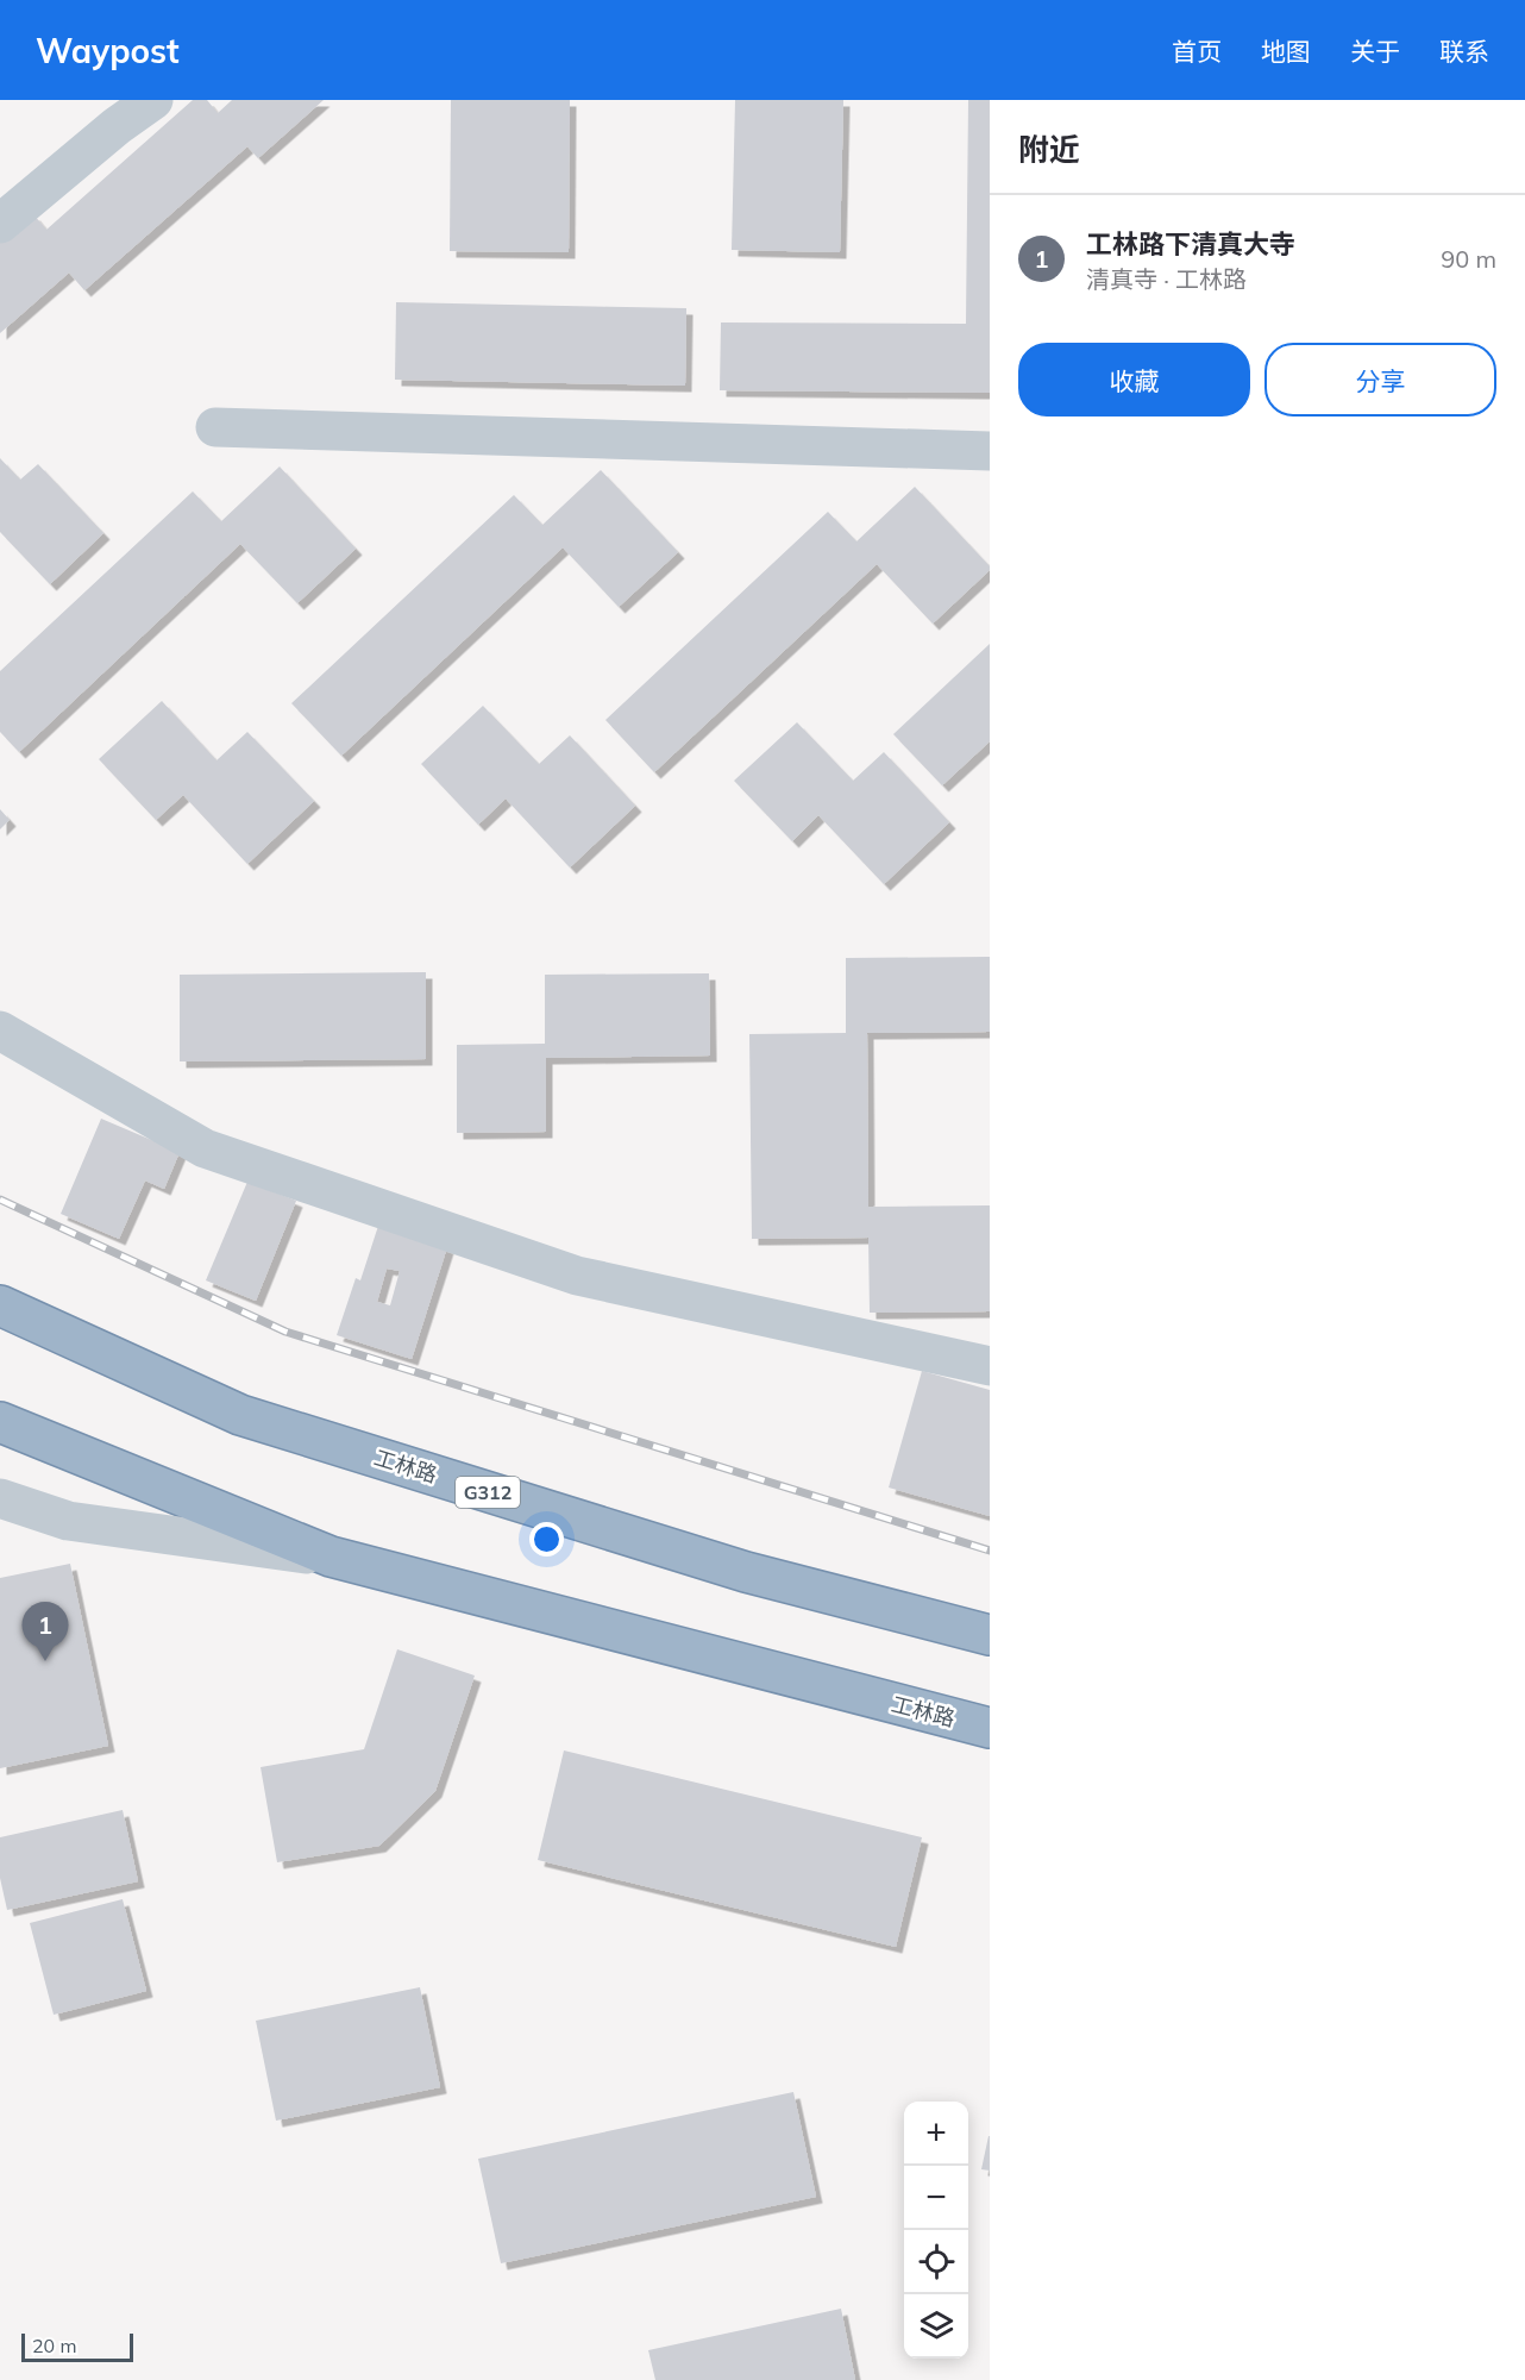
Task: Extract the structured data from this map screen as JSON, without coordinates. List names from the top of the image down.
{
  "streets": {
    "highway": ["工林路", "G312"]
  },
  "scale_bar": "20 m",
  "page": {
    "header": "Waypost",
    "nav": [
      "首页",
      "地图",
      "关于",
      "联系"
    ],
    "heading": "附近",
    "list": [
      {
        "mark": "1",
        "name": "工林路下清真大寺",
        "note": "清真寺 · 工林路",
        "value": "90 m"
      }
    ],
    "buttons": ["收藏", "分享"],
    "pins": "1",
    "map_buttons": ["+", "−"],
    "scale": "20 m"
  }
}
